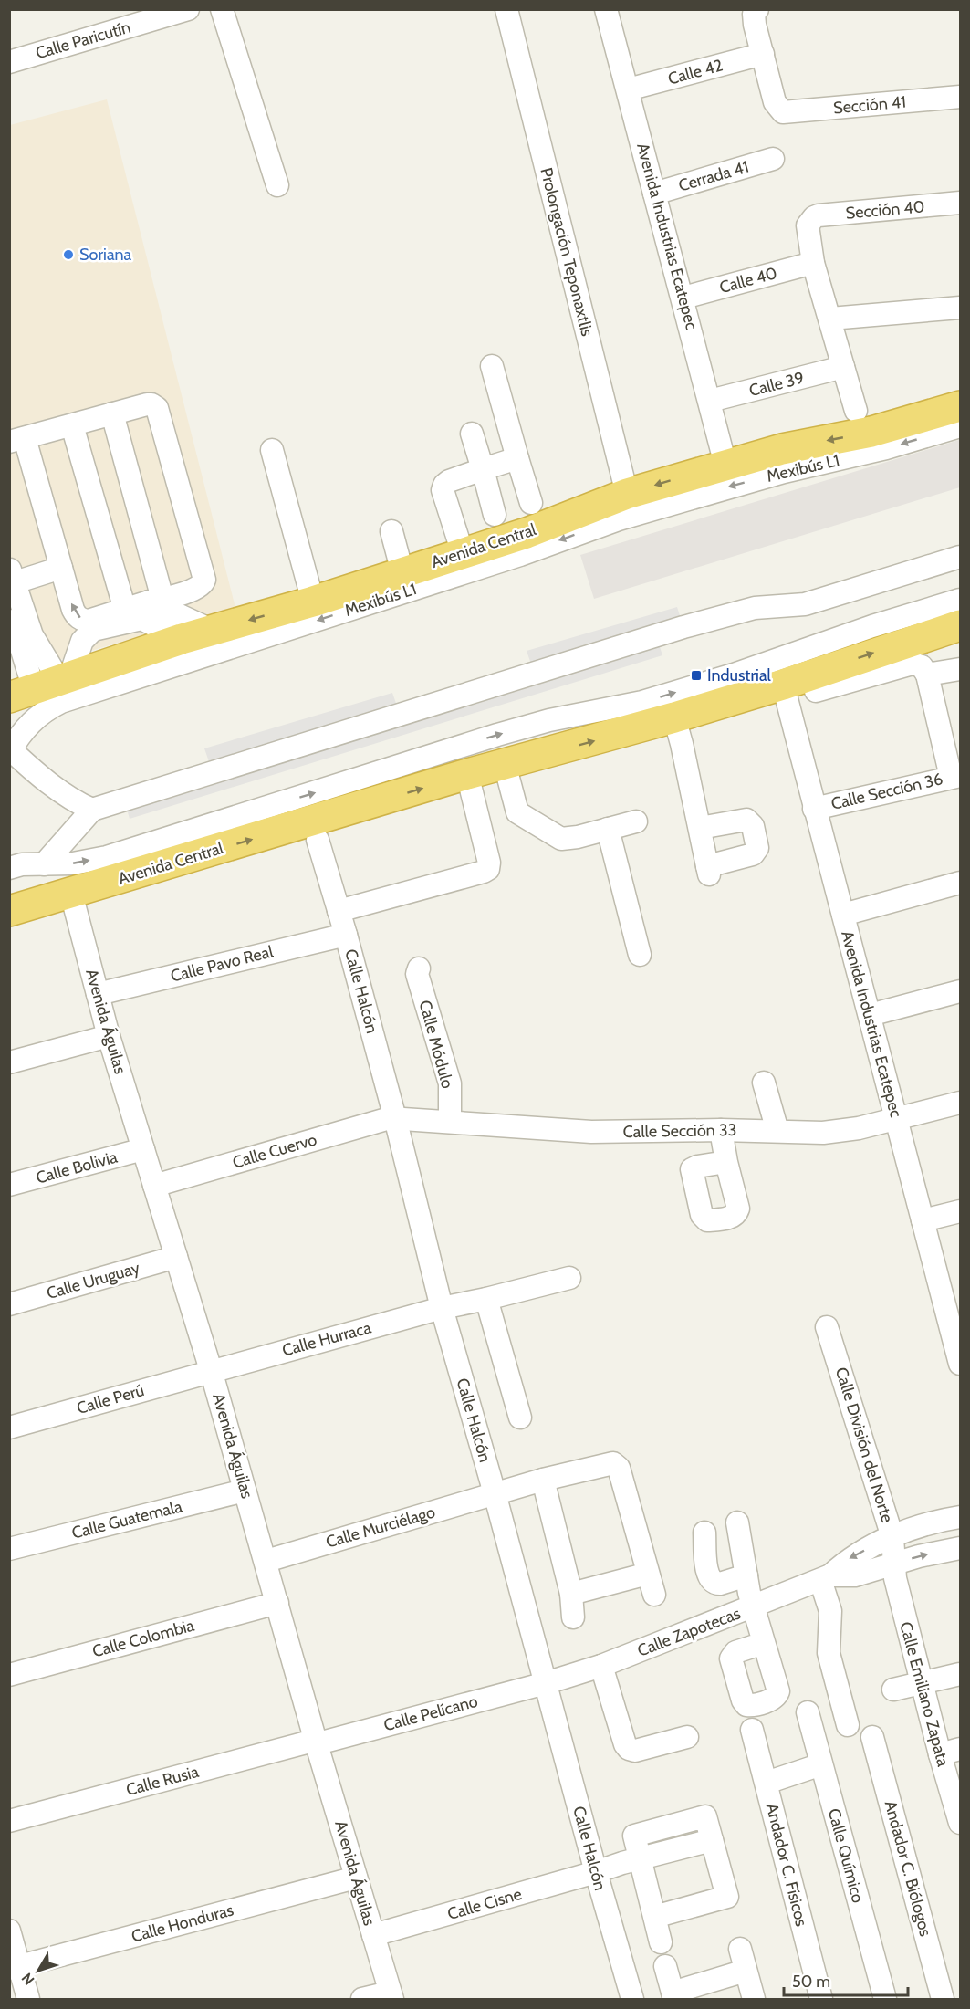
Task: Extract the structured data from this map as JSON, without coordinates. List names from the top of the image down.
{
  "streets": {
    "highway": ["Avenida Central"],
    "street": [
      "Calle Paricutín",
      "Calle 42",
      "Sección 41",
      "Cerrada 41",
      "Sección 40",
      "Avenida Industrias Ecatepec",
      "Prolongación Teponaxtlis",
      "Calle 40",
      "Calle 39",
      "Mexibús L1",
      "Calle Sección 36",
      "Calle Pavo Real",
      "Calle Halcón",
      "Avenida Águilas",
      "Calle Módulo",
      "Calle Sección 33",
      "Calle Cuervo",
      "Calle Bolivia",
      "Calle Uruguay",
      "Calle Hurraca",
      "Calle Perú",
      "Calle División del Norte",
      "Calle Guatemala",
      "Calle Murciélago",
      "Calle Zapotecas",
      "Calle Colombia",
      "Calle Emiliano Zapata",
      "Calle Pelícano",
      "Calle Rusia",
      "Calle Químico",
      "Andador C. Físicos",
      "Andador C. Biólogos",
      "Calle Cisne",
      "Calle Honduras"
    ]
  },
  "crossings": [
    ["Calle 42", "Sección 41"],
    ["Calle 42", "Avenida Industrias Ecatepec"],
    ["Cerrada 41", "Avenida Industrias Ecatepec"],
    ["Sección 40", "Calle 40"],
    ["Avenida Industrias Ecatepec", "Calle 40"],
    ["Avenida Industrias Ecatepec", "Calle 39"],
    ["Avenida Industrias Ecatepec", "Avenida Central"],
    ["Avenida Industrias Ecatepec", "Calle Sección 36"],
    ["Avenida Industrias Ecatepec", "Calle Sección 33"],
    ["Prolongación Teponaxtlis", "Avenida Central"],
    ["Avenida Central", "Avenida Águilas"],
    ["Calle Pavo Real", "Calle Halcón"],
    ["Calle Pavo Real", "Avenida Águilas"],
    ["Calle Halcón", "Calle Sección 33"],
    ["Calle Halcón", "Calle Cuervo"],
    ["Calle Halcón", "Calle Hurraca"],
    ["Calle Halcón", "Calle Murciélago"],
    ["Calle Halcón", "Calle Zapotecas"],
    ["Calle Halcón", "Calle Pelícano"],
    ["Calle Halcón", "Calle Cisne"],
    ["Avenida Águilas", "Calle Cuervo"],
    ["Avenida Águilas", "Calle Bolivia"],
    ["Avenida Águilas", "Calle Uruguay"],
    ["Avenida Águilas", "Calle Hurraca"],
    ["Avenida Águilas", "Calle Perú"],
    ["Avenida Águilas", "Calle Guatemala"],
    ["Avenida Águilas", "Calle Murciélago"],
    ["Avenida Águilas", "Calle Colombia"],
    ["Avenida Águilas", "Calle Pelícano"],
    ["Avenida Águilas", "Calle Rusia"],
    ["Avenida Águilas", "Calle Cisne"],
    ["Avenida Águilas", "Calle Honduras"],
    ["Calle Módulo", "Calle Sección 33"],
    ["Calle Sección 33", "Calle Cuervo"],
    ["Calle Hurraca", "Calle Perú"],
    ["Calle División del Norte", "Calle Zapotecas"],
    ["Calle División del Norte", "Calle Emiliano Zapata"],
    ["Calle Zapotecas", "Calle Emiliano Zapata"],
    ["Calle Zapotecas", "Calle Pelícano"],
    ["Calle Pelícano", "Calle Rusia"]
  ],
  "places": {
    "other": ["Soriana"],
    "transit": ["Industrial"]
  },
  "scale_bar": "50 m",
  "north": "bottom left"
}
